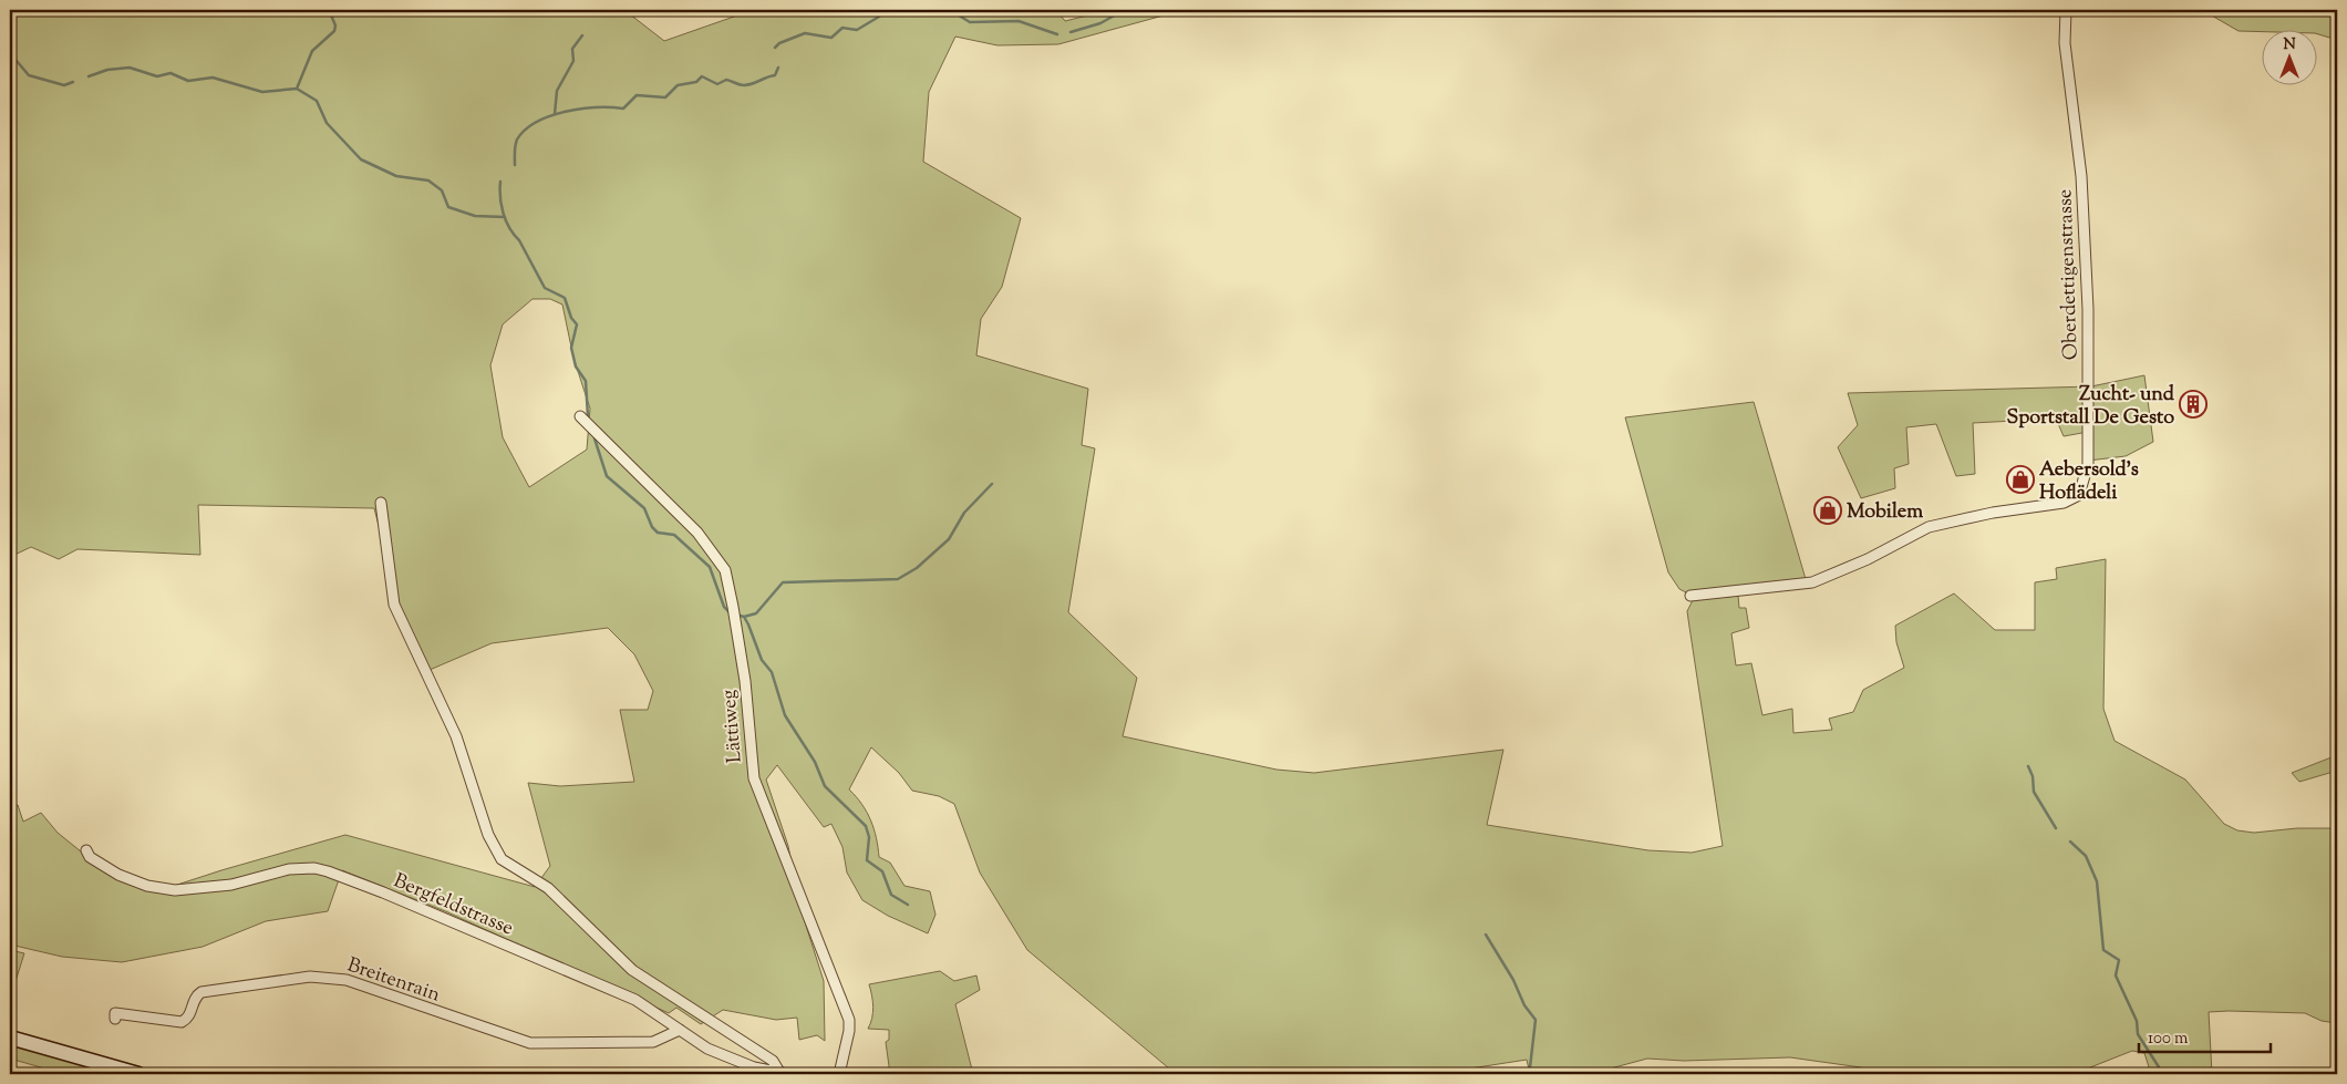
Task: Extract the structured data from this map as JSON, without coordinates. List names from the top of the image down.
{
  "streets": {
    "street": [
      "Oberdettigenstrasse",
      "Lättiweg",
      "Bergfeldstrasse",
      "Breitenrain"
    ]
  },
  "crossings": [
    ["Bergfeldstrasse", "Breitenrain"]
  ],
  "places": {
    "building": ["Zucht- und Sportstall De Gesto"],
    "shop": ["Aebersold's Hoflädeli", "Mobilem"]
  },
  "scale_bar": "100 m",
  "north": "top"
}
